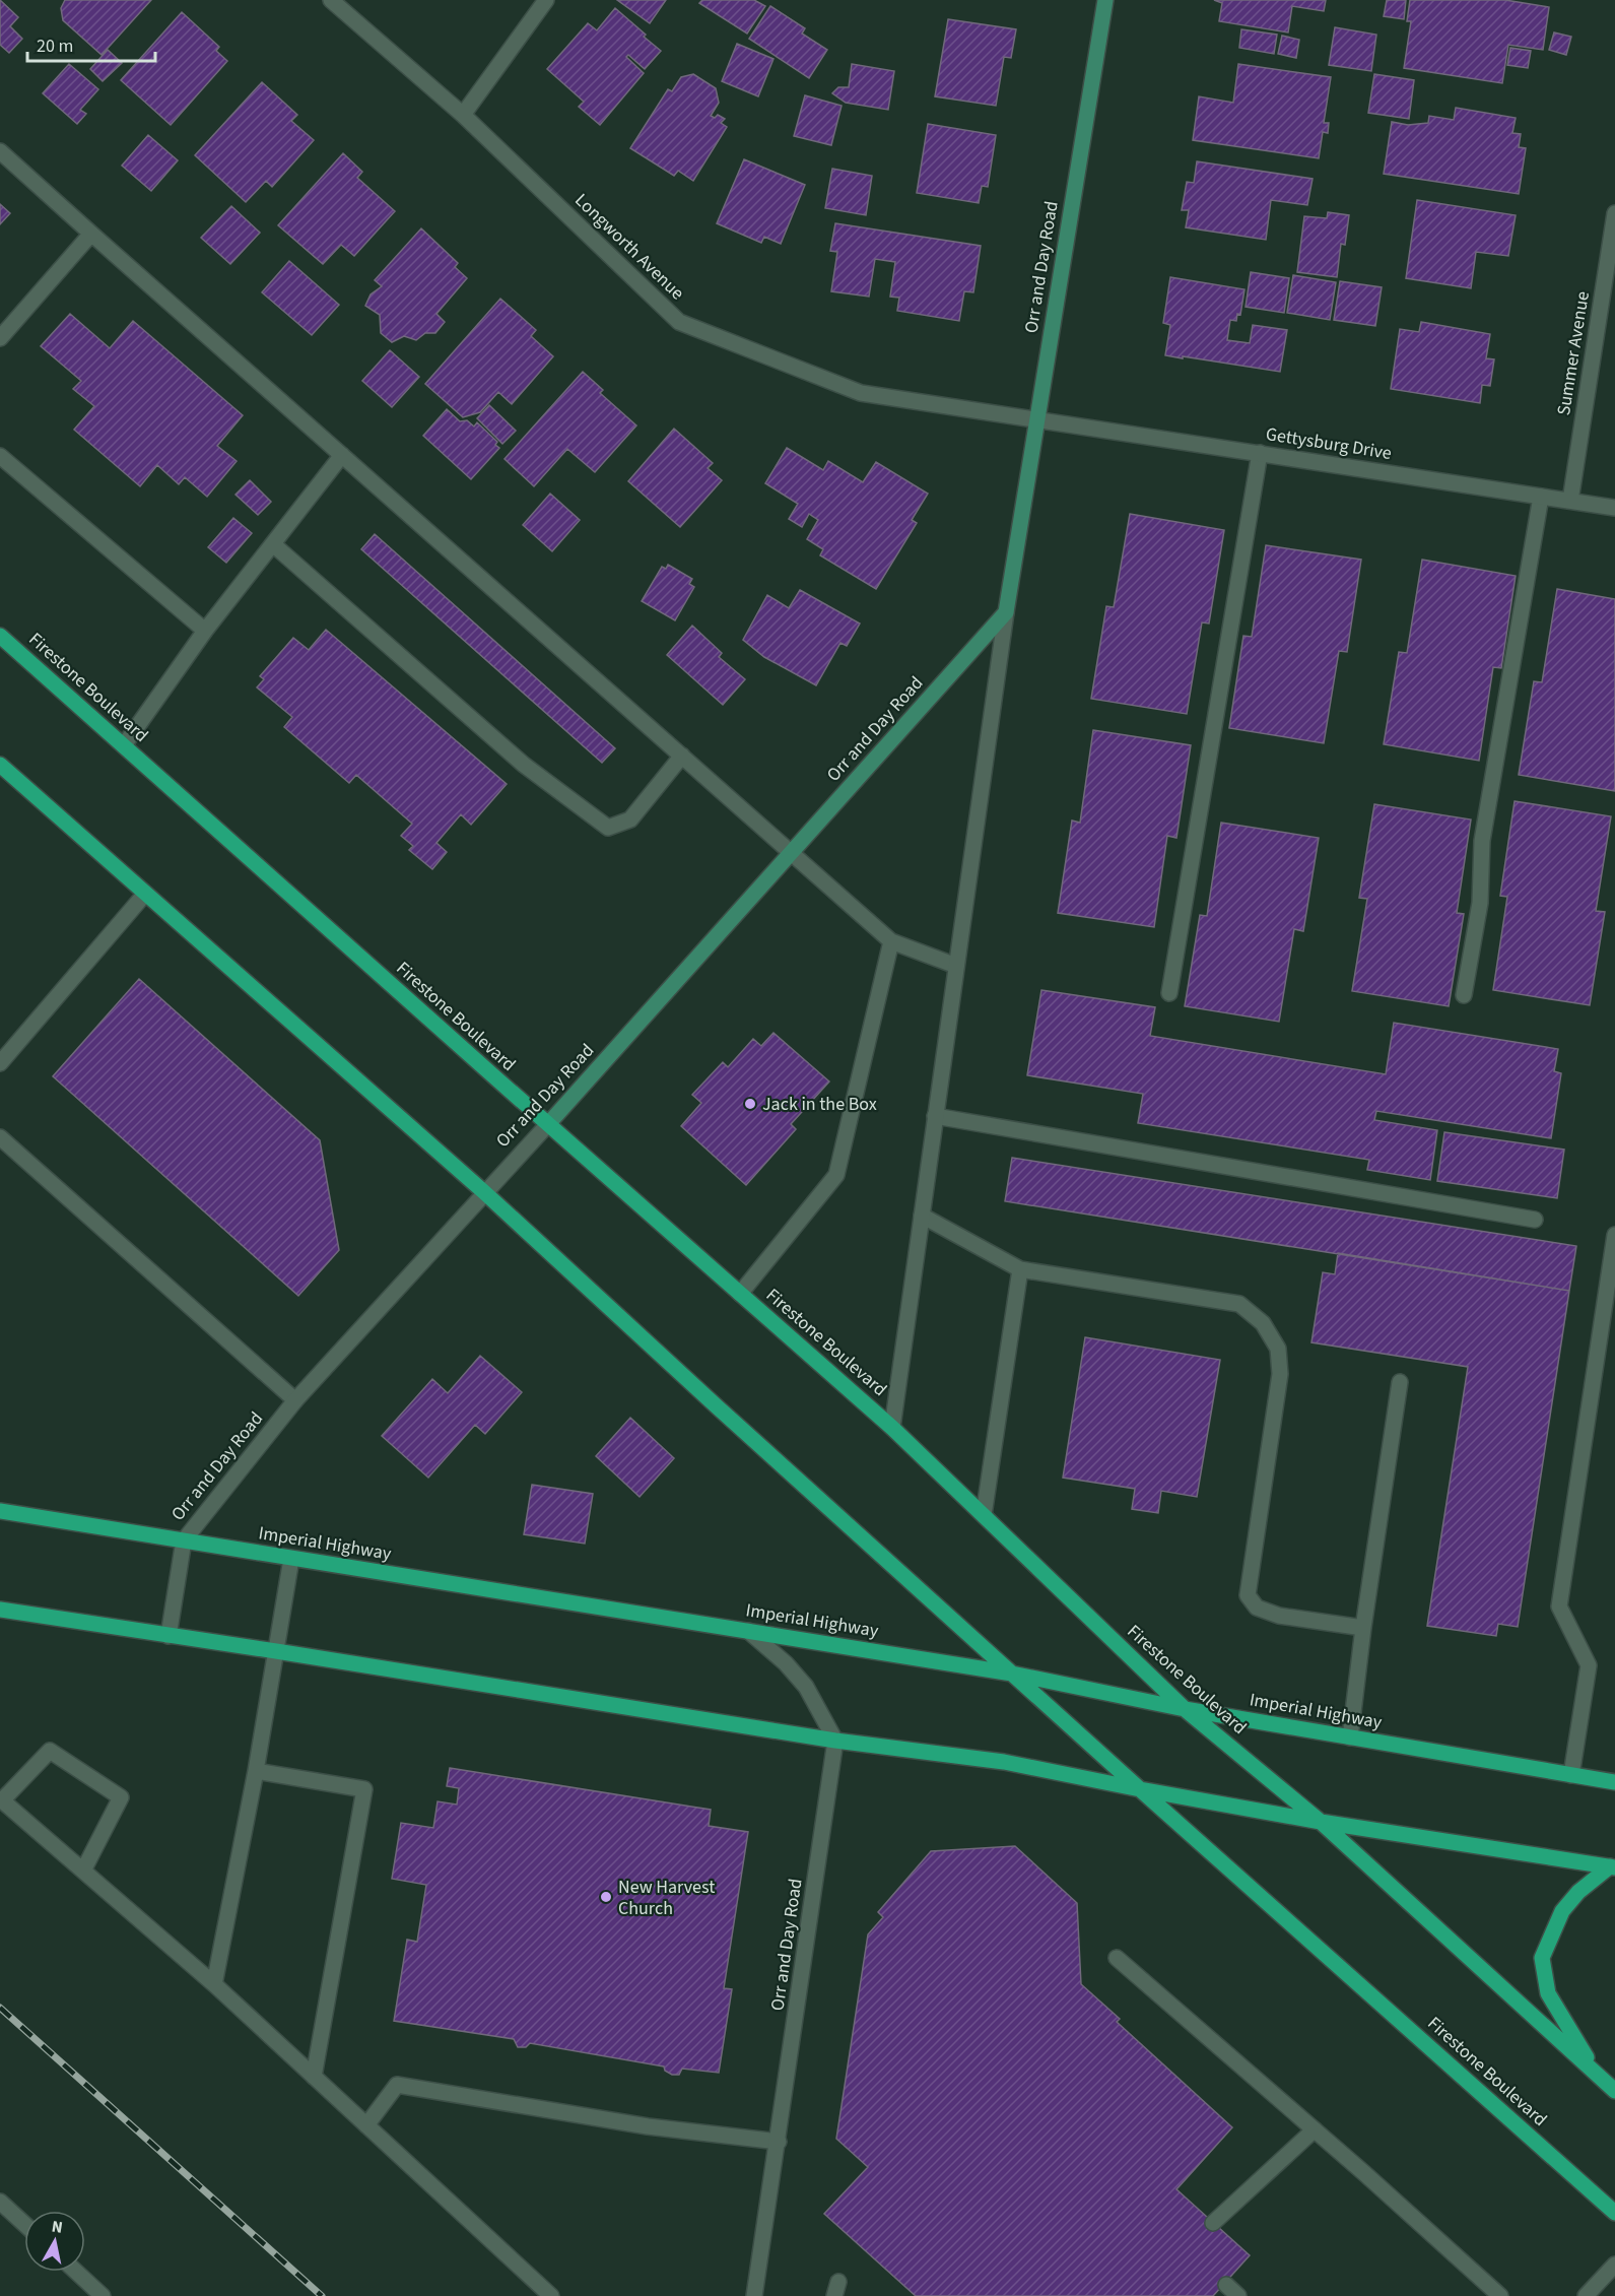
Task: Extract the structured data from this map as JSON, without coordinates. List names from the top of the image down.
{
  "streets": {
    "main road": ["Firestone Boulevard", "Imperial Highway"],
    "street": [
      "Longworth Avenue",
      "Orr and Day Road",
      "Summer Avenue",
      "Gettysburg Drive"
    ]
  },
  "crossings": [
    ["Longworth Avenue", "Orr and Day Road"],
    ["Longworth Avenue", "Gettysburg Drive"],
    ["Orr and Day Road", "Gettysburg Drive"],
    ["Orr and Day Road", "Firestone Boulevard"],
    ["Orr and Day Road", "Imperial Highway"],
    ["Summer Avenue", "Gettysburg Drive"],
    ["Firestone Boulevard", "Imperial Highway"]
  ],
  "places": ["Jack in the Box", "New Harvest Church"],
  "scale_bar": "20 m",
  "north": "top"
}
